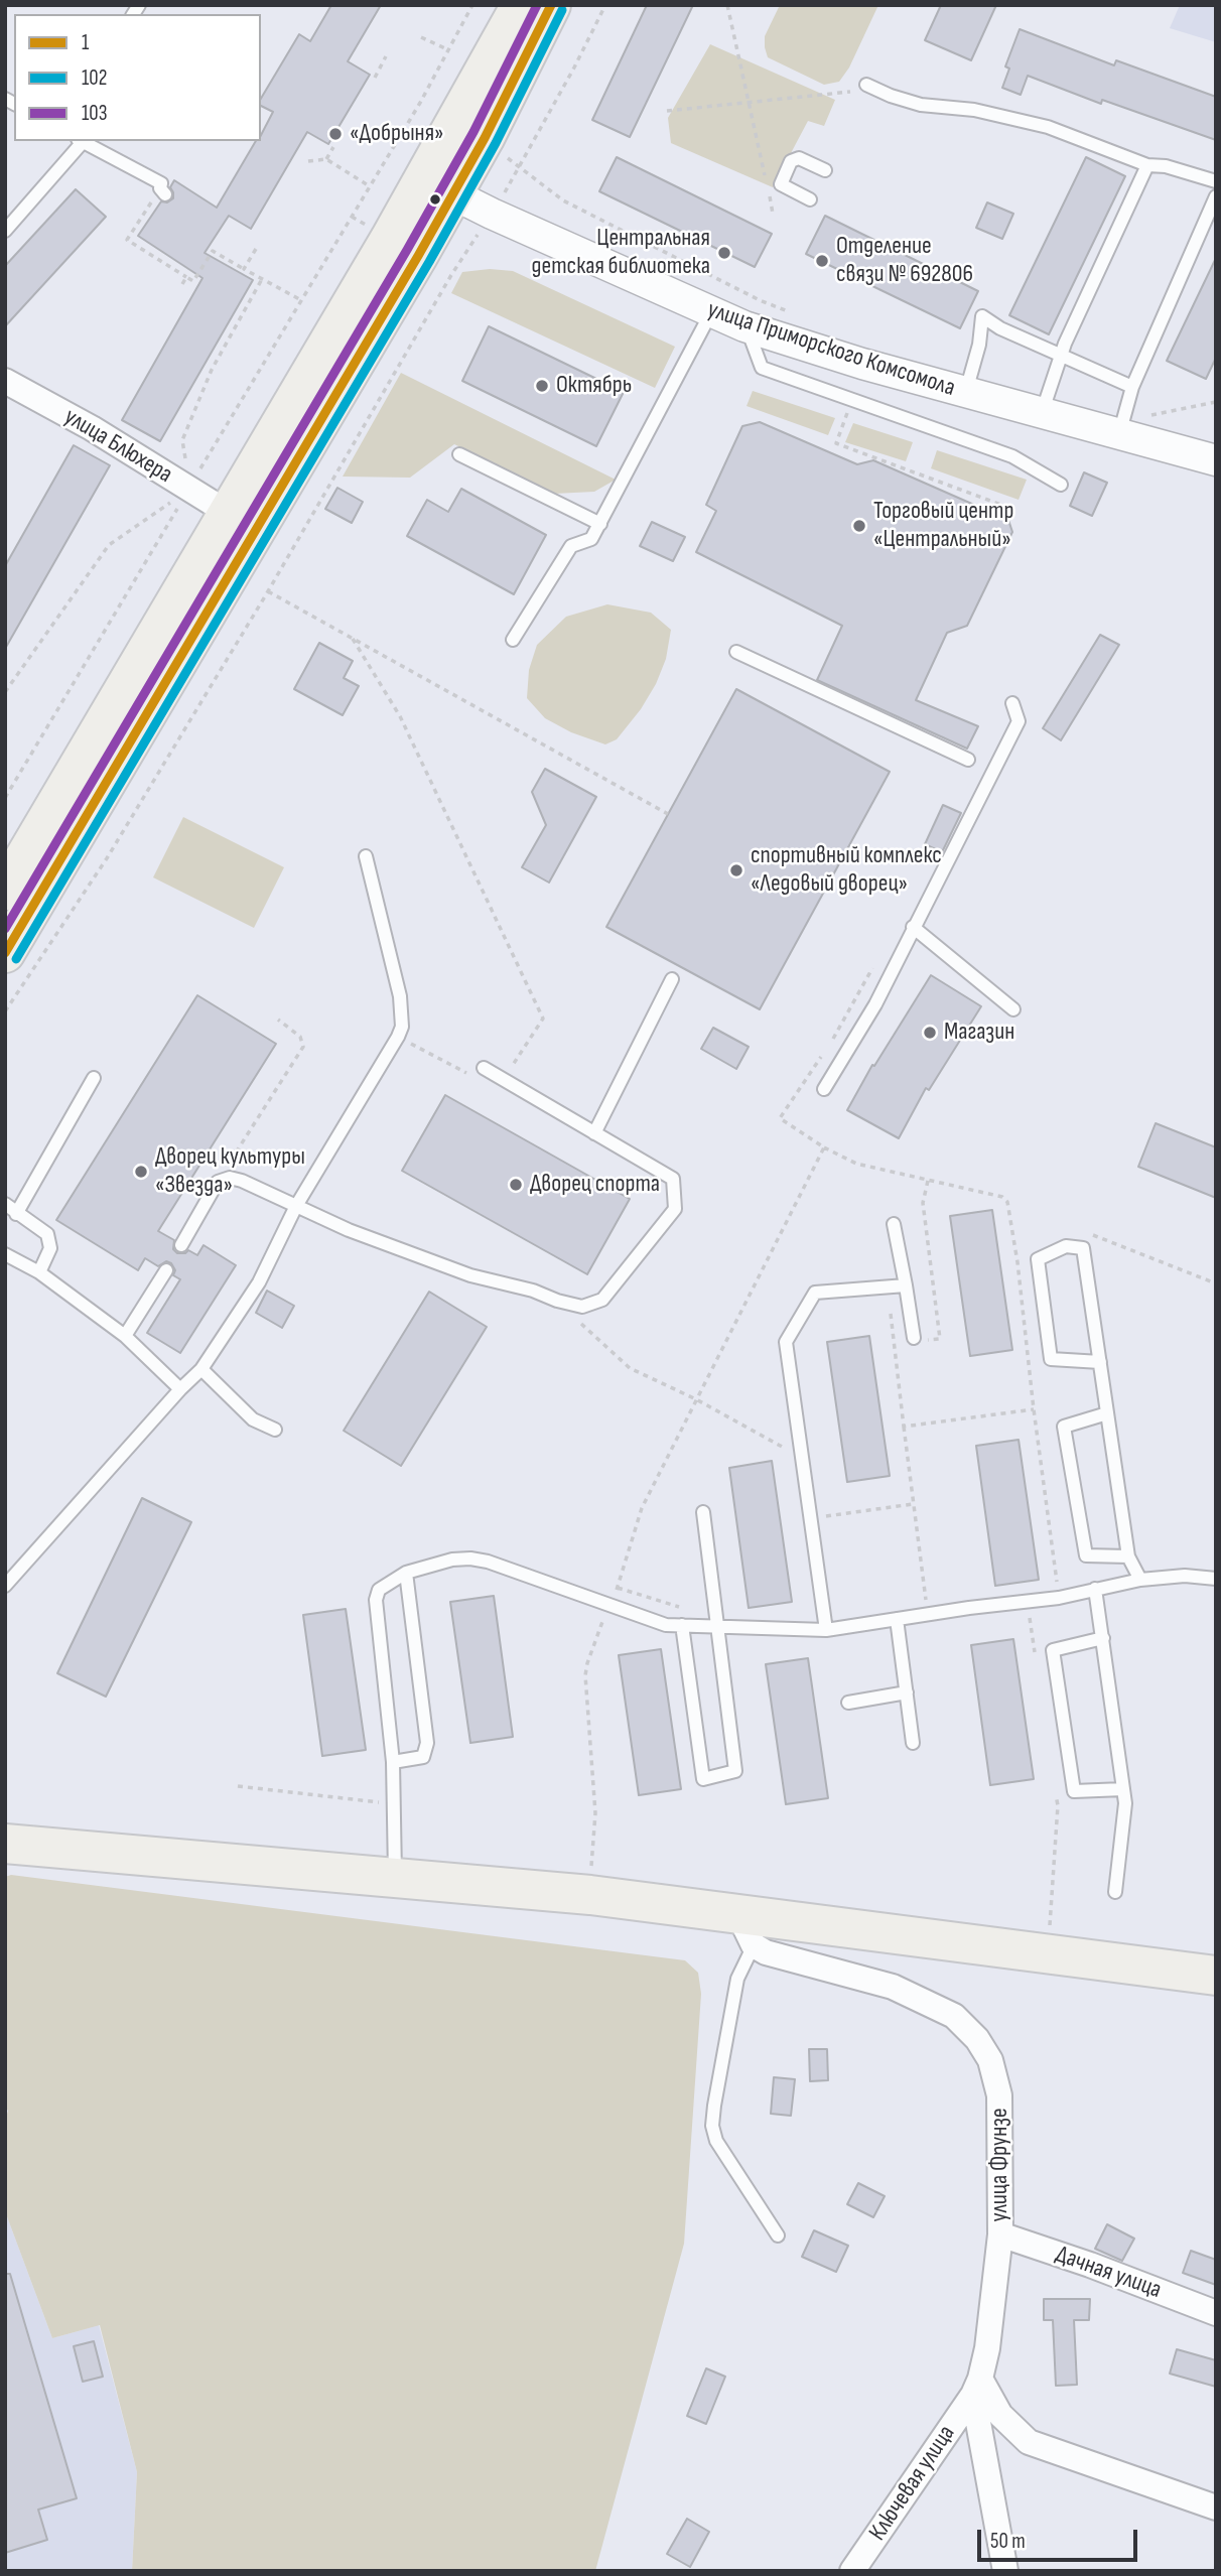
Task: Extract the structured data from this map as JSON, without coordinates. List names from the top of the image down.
{
  "streets": {
    "street": [
      "улица Приморского Комсомола",
      "улица Блюхера",
      "улица Фрунзе",
      "Дачная улица",
      "Ключевая улица"
    ]
  },
  "crossings": [
    ["улица Фрунзе", "Дачная улица"],
    ["улица Фрунзе", "Ключевая улица"]
  ],
  "places": [
    "«Добрыня»",
    "Центральная детская библиотека",
    "Отделение связи № 692806",
    "Октябрь",
    "Торговый центр «Центральный»",
    "спортивный комплекс «Ледовый дворец»",
    "Магазин",
    "Дворец культуры «Звезда»",
    "Дворец спорта"
  ],
  "lines": ["transit line 1", "transit line 103", "transit line 102"],
  "legend": ["1", "102", "103"],
  "scale_bar": "50 m"
}
